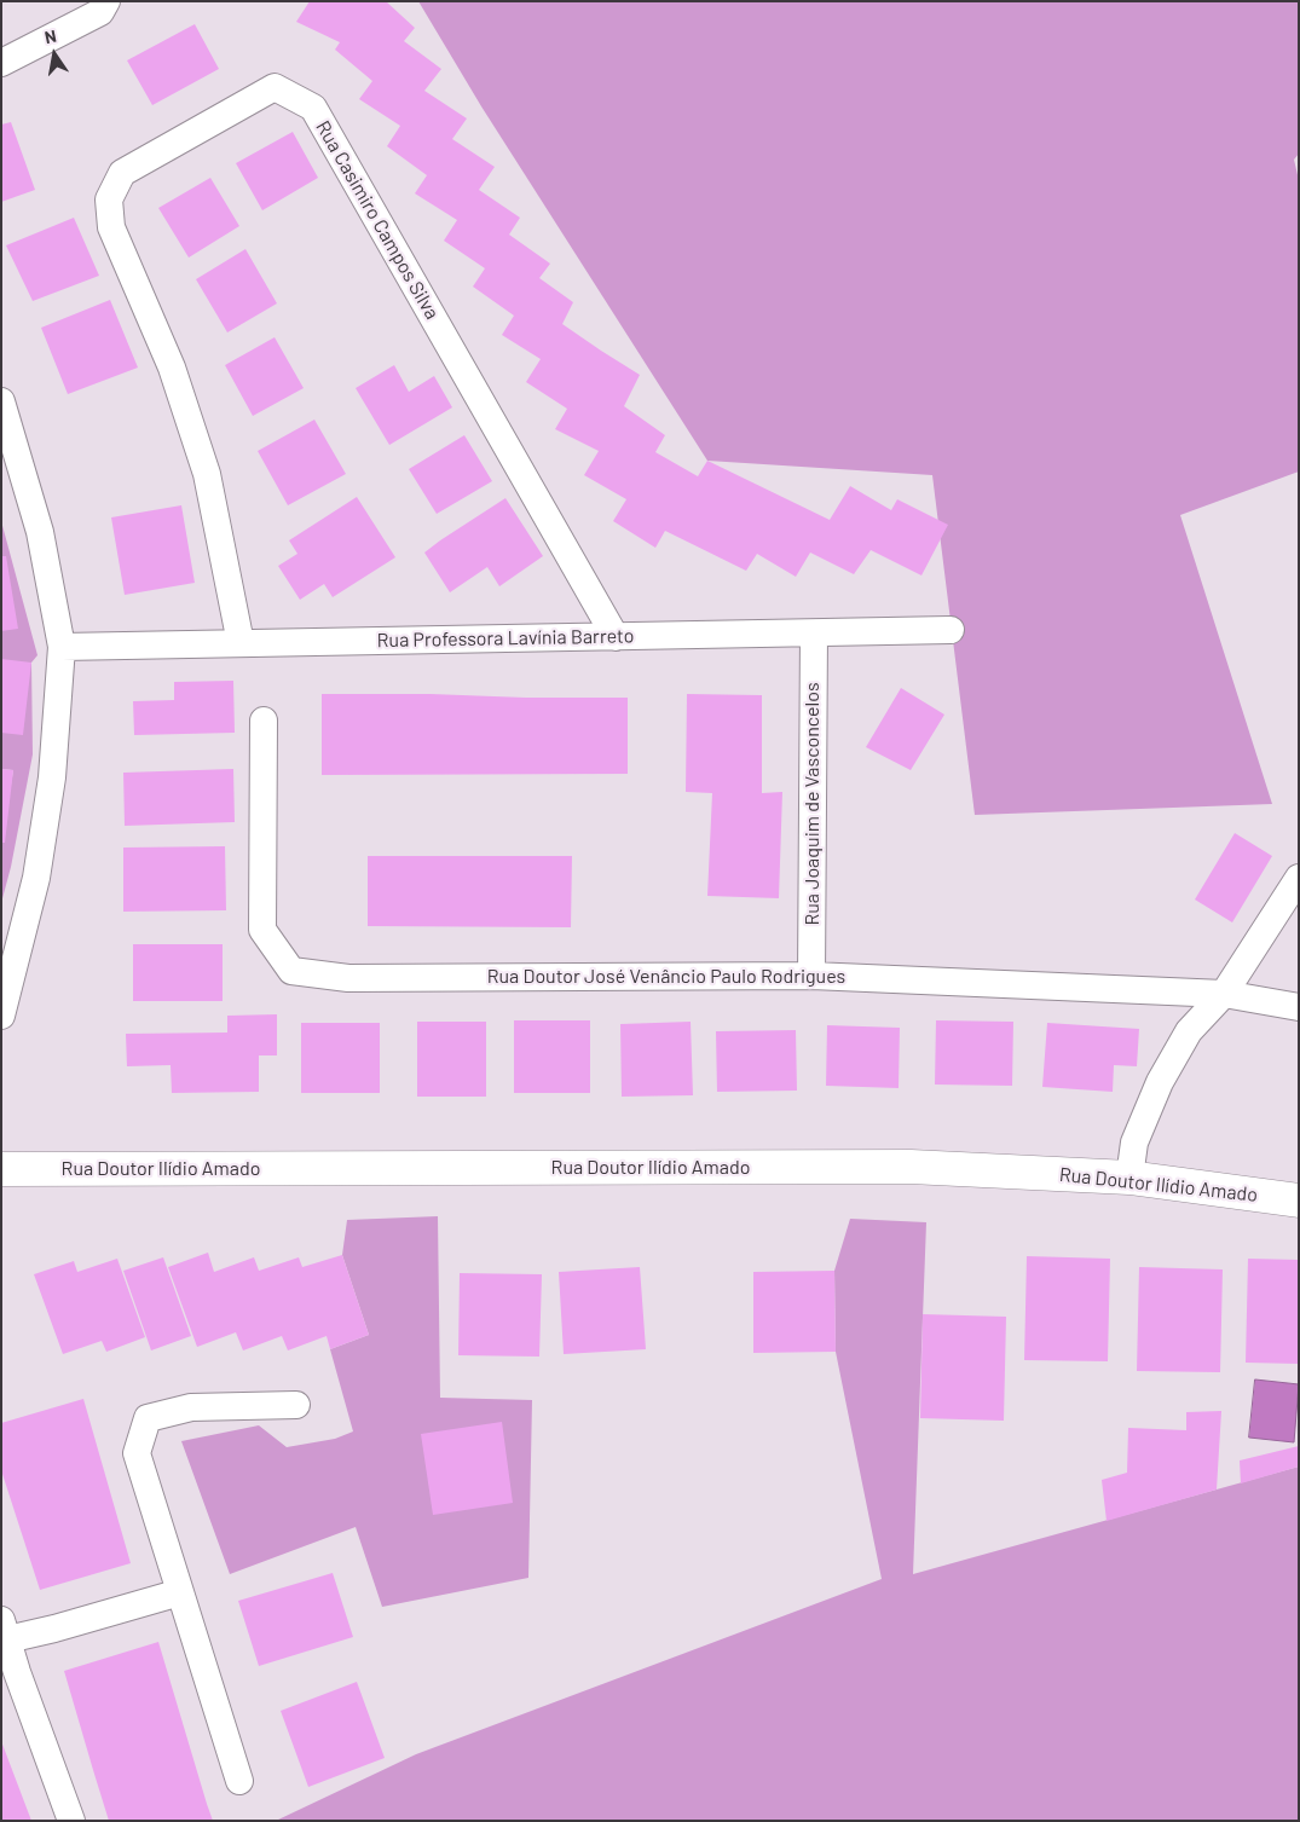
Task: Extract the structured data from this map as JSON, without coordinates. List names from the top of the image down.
{
  "streets": {
    "street": [
      "Rua Casimiro Campos Silva",
      "Rua Professora Lavínia Barreto",
      "Rua Joaquim de Vasconcelos",
      "Rua Doutor José Venâncio Paulo Rodrigues",
      "Rua Doutor Ilídio Amado"
    ]
  },
  "crossings": [
    ["Rua Casimiro Campos Silva", "Rua Professora Lavínia Barreto"],
    ["Rua Professora Lavínia Barreto", "Rua Joaquim de Vasconcelos"],
    ["Rua Joaquim de Vasconcelos", "Rua Doutor José Venâncio Paulo Rodrigues"]
  ],
  "north": "top"
}
